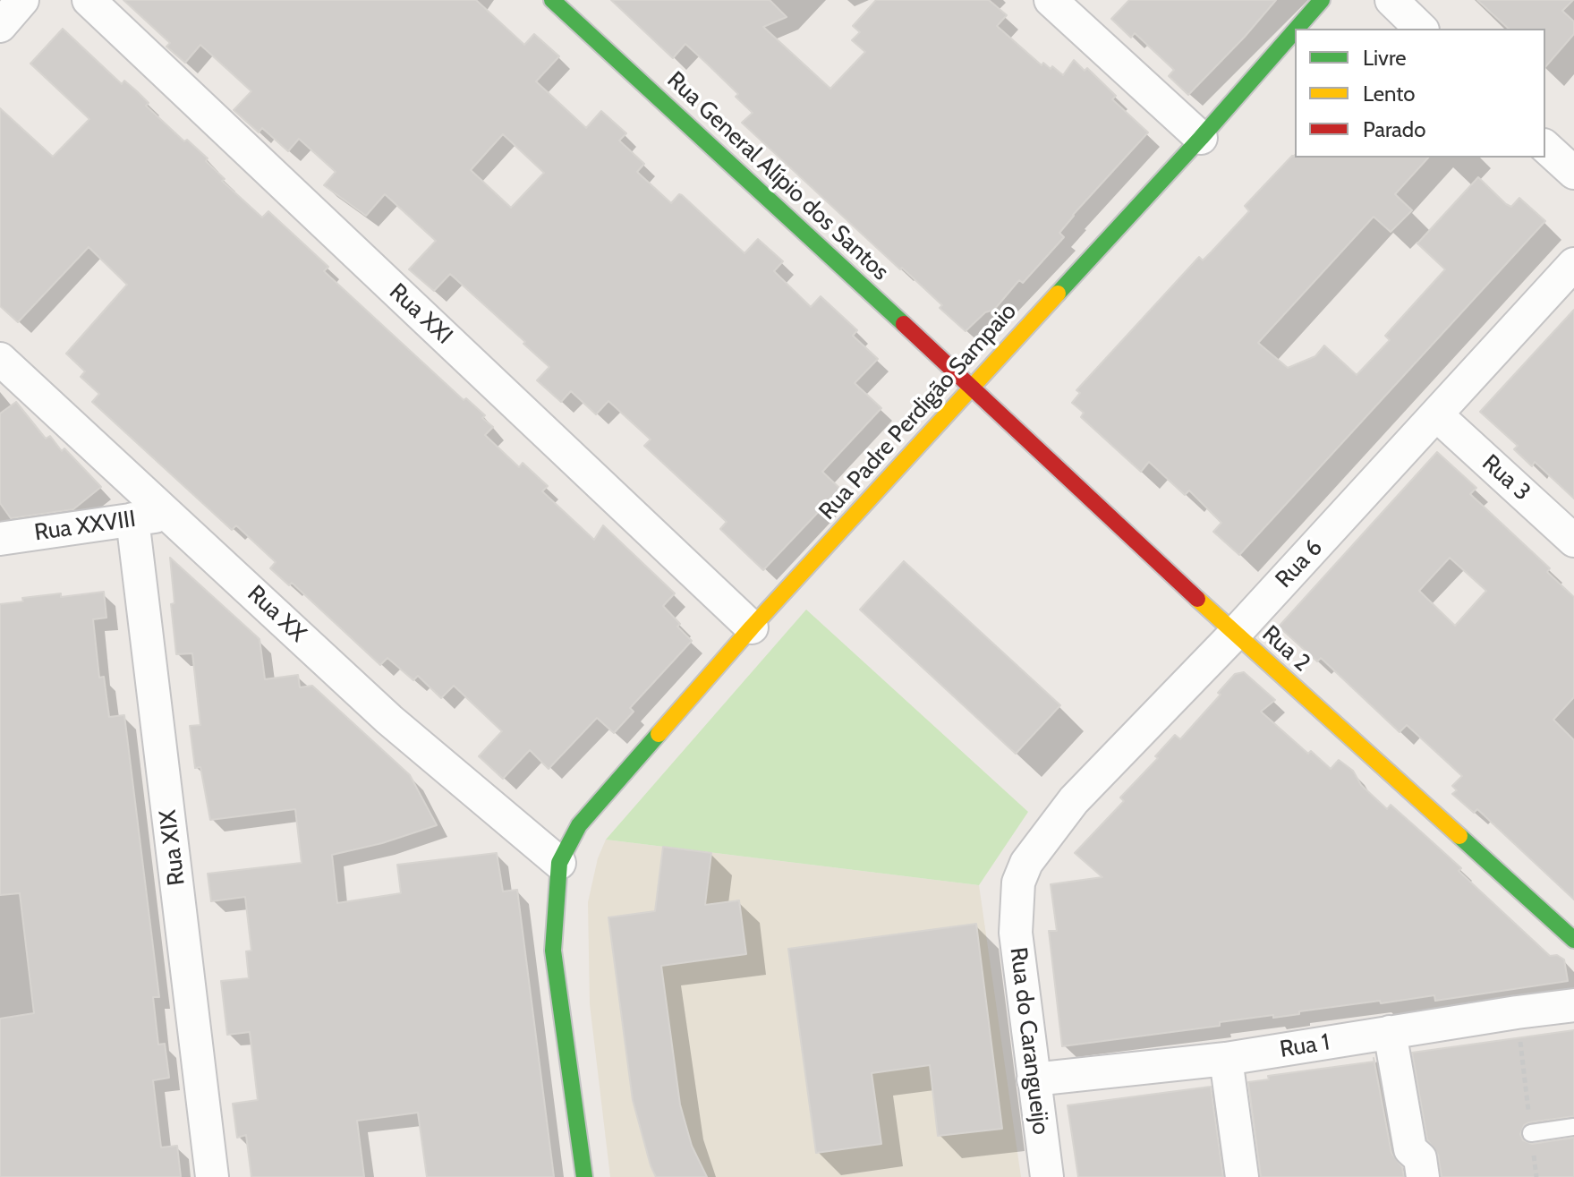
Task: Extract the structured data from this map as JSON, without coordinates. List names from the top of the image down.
{
  "streets": {
    "main road": ["Rua General Alípio dos Santos", "Rua Padre Perdigão Sampaio", "Rua 2"],
    "street": [
      "Rua XXI",
      "Rua 3",
      "Rua XXVIII",
      "Rua 6",
      "Rua XX",
      "Rua XIX",
      "Rua do Carangueijo",
      "Rua 1"
    ]
  },
  "crossings": [
    ["Rua General Alípio dos Santos", "Rua Padre Perdigão Sampaio"],
    ["Rua General Alípio dos Santos", "Rua 2"],
    ["Rua XXI", "Rua Padre Perdigão Sampaio"],
    ["Rua Padre Perdigão Sampaio", "Rua XX"],
    ["Rua Padre Perdigão Sampaio", "Rua 2"],
    ["Rua 3", "Rua 6"],
    ["Rua XXVIII", "Rua XX"],
    ["Rua XXVIII", "Rua XIX"],
    ["Rua 6", "Rua 2"],
    ["Rua 6", "Rua do Carangueijo"],
    ["Rua do Carangueijo", "Rua 1"]
  ],
  "legend": ["Livre", "Lento", "Parado"]
}
